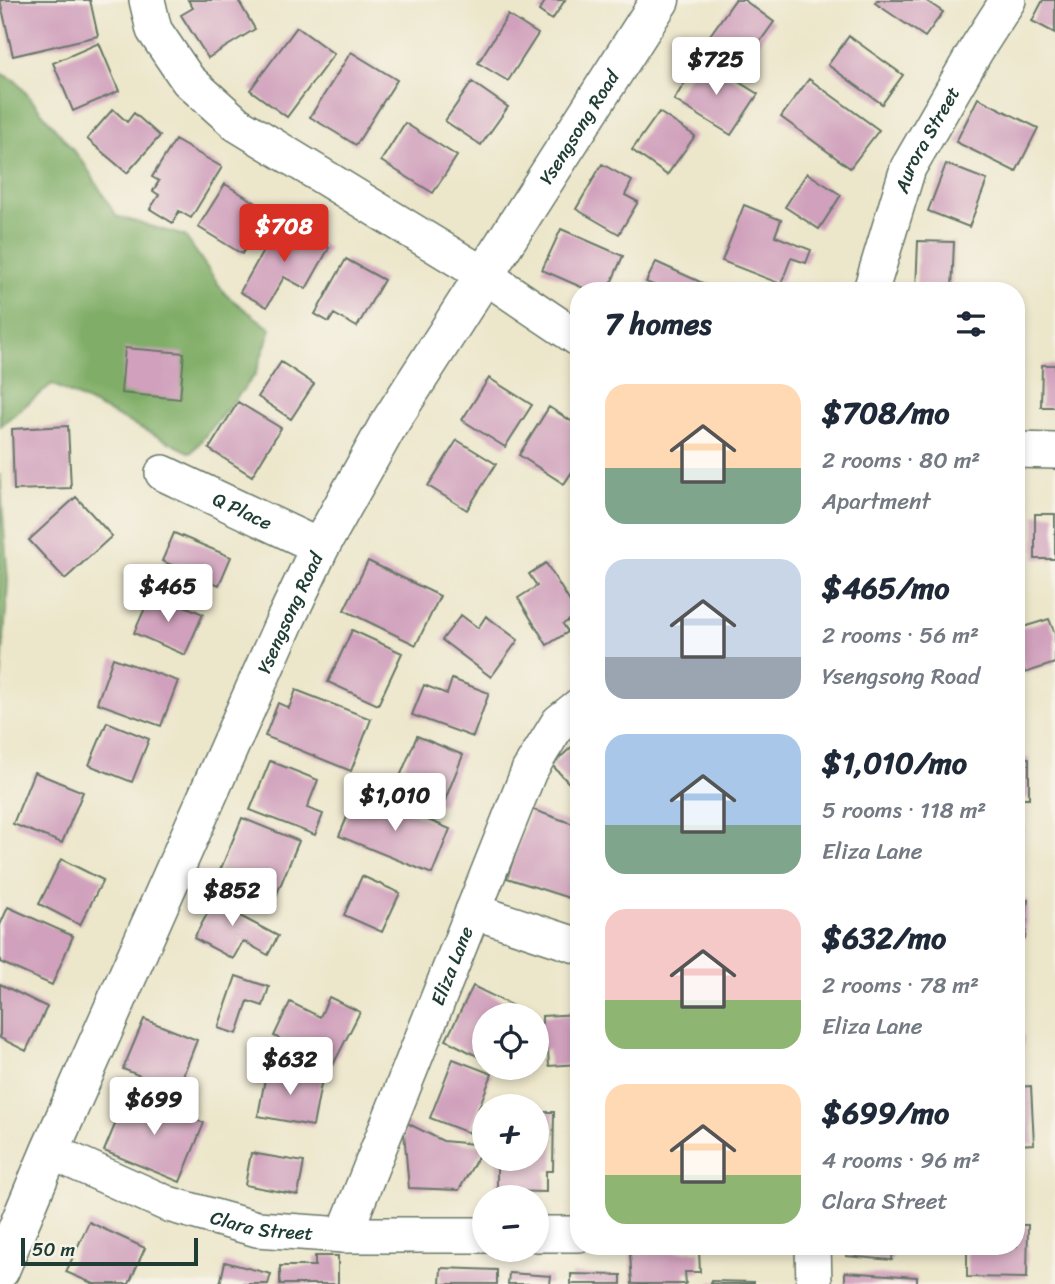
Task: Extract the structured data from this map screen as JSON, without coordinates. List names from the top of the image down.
{
  "streets": {
    "main road": ["Ysengsong Road"],
    "street": [
      "Aurora Street",
      "Q Place",
      "Eliza Lane",
      "Clara Street"
    ]
  },
  "crossings": [
    ["Ysengsong Road", "Q Place"],
    ["Ysengsong Road", "Clara Street"],
    ["Eliza Lane", "Clara Street"]
  ],
  "scale_bar": "50 m",
  "page": {
    "price": [
      "$725",
      "$708",
      "$465",
      "$1,010",
      "$852",
      "$632",
      "$699"
    ],
    "heading": "7 homes",
    "list": [
      {
        "name": "$708/mo",
        "note": "2 rooms · 80 m² · Apartment"
      },
      {
        "name": "$465/mo",
        "note": "2 rooms · 56 m² · Ysengsong Road"
      },
      {
        "name": "$1,010/mo",
        "note": "5 rooms · 118 m² · Eliza Lane"
      },
      {
        "name": "$632/mo",
        "note": "2 rooms · 78 m² · Eliza Lane"
      },
      {
        "name": "$699/mo",
        "note": "4 rooms · 96 m² · Clara Street"
      }
    ],
    "map_buttons": ["+", "−"],
    "scale": "50 m"
  }
}
